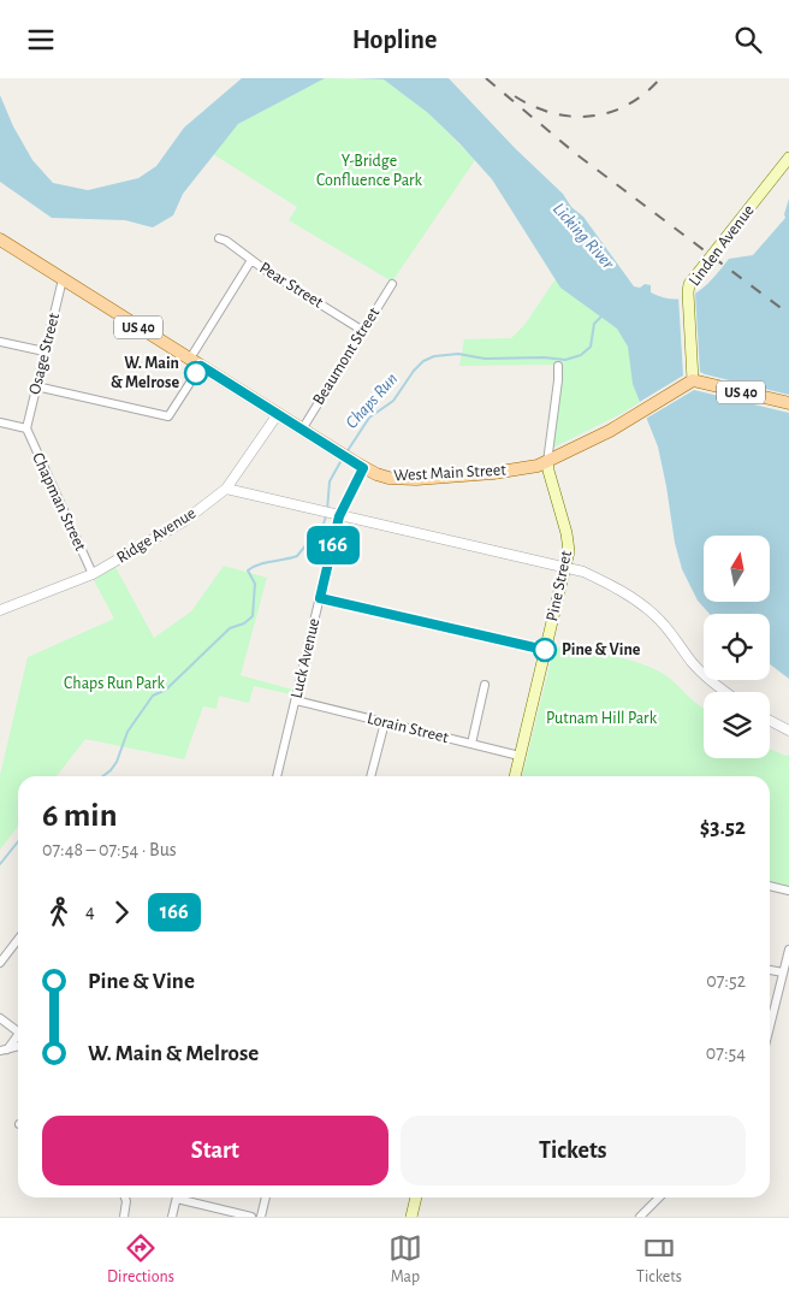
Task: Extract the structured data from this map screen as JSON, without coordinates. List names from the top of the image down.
{
  "streets": {
    "main road": [
      "Linden Avenue",
      "US 40",
      "West Main Street",
      "Pine Street"
    ],
    "street": [
      "Pear Street",
      "Osage Street",
      "Beaumont Street",
      "Chapman Street",
      "Ridge Avenue",
      "Luck Avenue",
      "Lorain Street"
    ]
  },
  "crossings": [
    ["Linden Avenue", "US 40"],
    ["Linden Avenue", "West Main Street"],
    ["Pear Street", "Beaumont Street"],
    ["US 40", "West Main Street"],
    ["Osage Street", "West Main Street"],
    ["Osage Street", "Chapman Street"],
    ["Beaumont Street", "West Main Street"],
    ["West Main Street", "Ridge Avenue"],
    ["West Main Street", "Pine Street"],
    ["West Main Street", "Luck Avenue"],
    ["Chapman Street", "Ridge Avenue"],
    ["Pine Street", "Lorain Street"],
    ["Luck Avenue", "Lorain Street"]
  ],
  "water": ["Licking River", "Chaps Run"],
  "parks": ["Y-Bridge Confluence Park", "Chaps Run Park", "Putnam Hill Park"],
  "places": ["W. Main & Melrose", "Pine & Vine"],
  "lines": ["bus line 166"],
  "north": "top",
  "page": {
    "header": "Hopline",
    "on_map": "166",
    "heading": ["6 min", "07:48 – 07:54 · Bus", "$3.52"],
    "legs": ["4", "166"],
    "list": [
      {
        "name": "Pine & Vine",
        "value": "07:52"
      },
      {
        "name": "W. Main & Melrose",
        "value": "07:54"
      }
    ],
    "buttons": ["Start", "Tickets"],
    "tabs": ["Directions", "Map", "Tickets"]
  }
}
